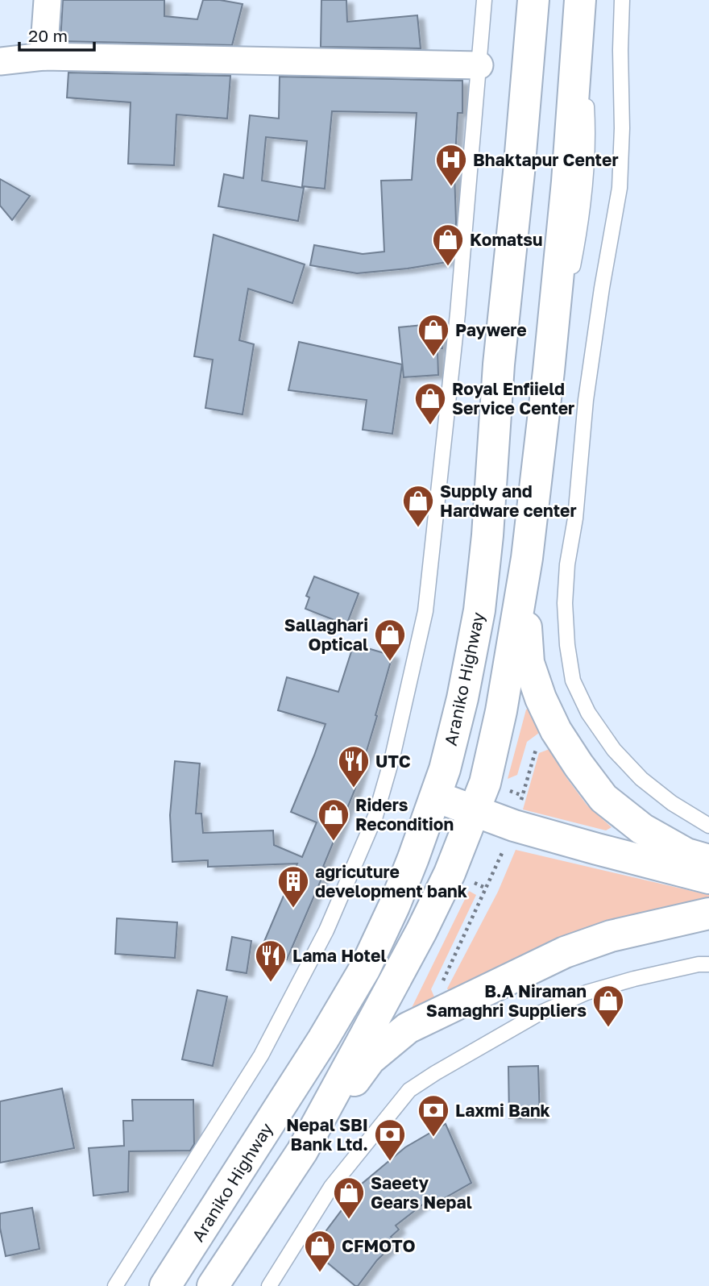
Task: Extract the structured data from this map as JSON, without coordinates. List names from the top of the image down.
{
  "streets": {
    "main road": ["Araniko Highway"]
  },
  "places": {
    "hospital": ["Bhaktapur Center"],
    "shop": [
      "Komatsu",
      "Paywere",
      "Royal Enfiield Service Center",
      "Supply and Hardware center",
      "Sallaghari Optical",
      "Riders Recondition",
      "B.A Niraman Samaghri Suppliers",
      "Saeety Gears Nepal",
      "CFMOTO"
    ],
    "restaurant": ["UTC", "Lama Hotel"],
    "building": ["agricuture development bank"],
    "bank": ["Laxmi Bank", "Nepal SBI Bank Ltd."]
  },
  "scale_bar": "20 m"
}
